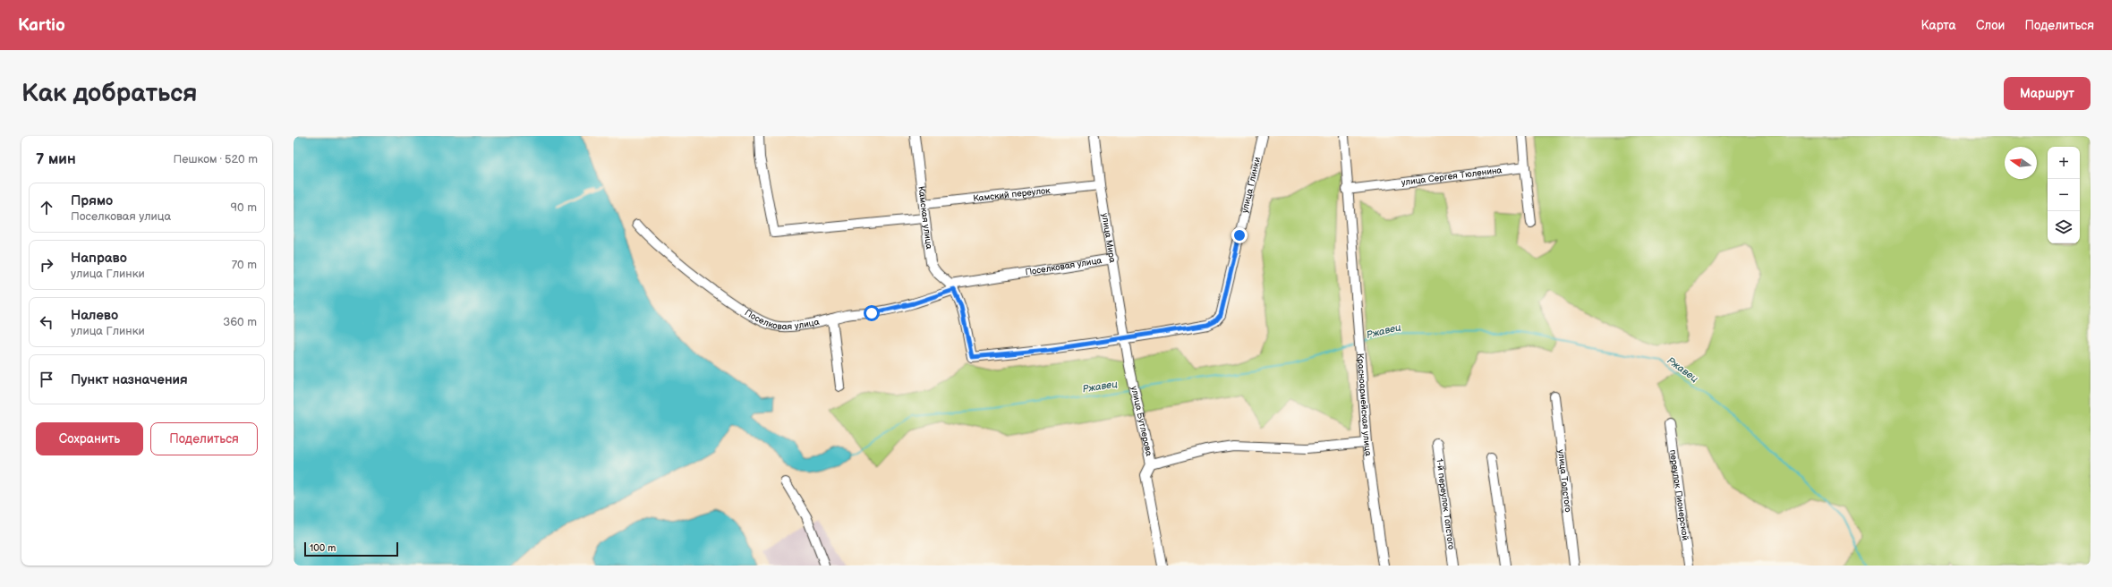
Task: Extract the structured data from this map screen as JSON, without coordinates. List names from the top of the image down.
{
  "streets": {
    "street": [
      "улица Сергея Тюленина",
      "улица Глинки",
      "Камский переулок",
      "Камская улица",
      "улица Мира",
      "Поселковая улица",
      "Красноармейская улица",
      "улица Бутлерова",
      "улица Толстого",
      "переулок Пионерской",
      "1-й переулок Толстого"
    ]
  },
  "crossings": [
    ["улица Сергея Тюленина", "Красноармейская улица"],
    ["улица Глинки", "Камская улица"],
    ["улица Глинки", "улица Мира"],
    ["улица Глинки", "Поселковая улица"],
    ["улица Глинки", "улица Бутлерова"],
    ["Камский переулок", "Камская улица"],
    ["Камский переулок", "улица Мира"],
    ["Камская улица", "Поселковая улица"],
    ["улица Мира", "Поселковая улица"],
    ["улица Мира", "улица Бутлерова"]
  ],
  "water": ["Ржавец"],
  "scale_bar": "100 m",
  "north": "left",
  "page": {
    "header": "Kartio",
    "nav": ["Карта", "Слои", "Поделиться"],
    "buttons": [
      "Маршрут",
      ["Сохранить", "Поделиться"]
    ],
    "title": "Как добраться",
    "heading": ["7 мин", "Пешком · 520 m"],
    "map_buttons": ["+", "−"],
    "list": [
      ["Прямо", "Поселковая улица", "90 m"],
      ["Направо", "улица Глинки", "70 m"],
      ["Налево", "улица Глинки", "360 m"],
      "Пункт назначения"
    ],
    "scale": "100 m"
  }
}
